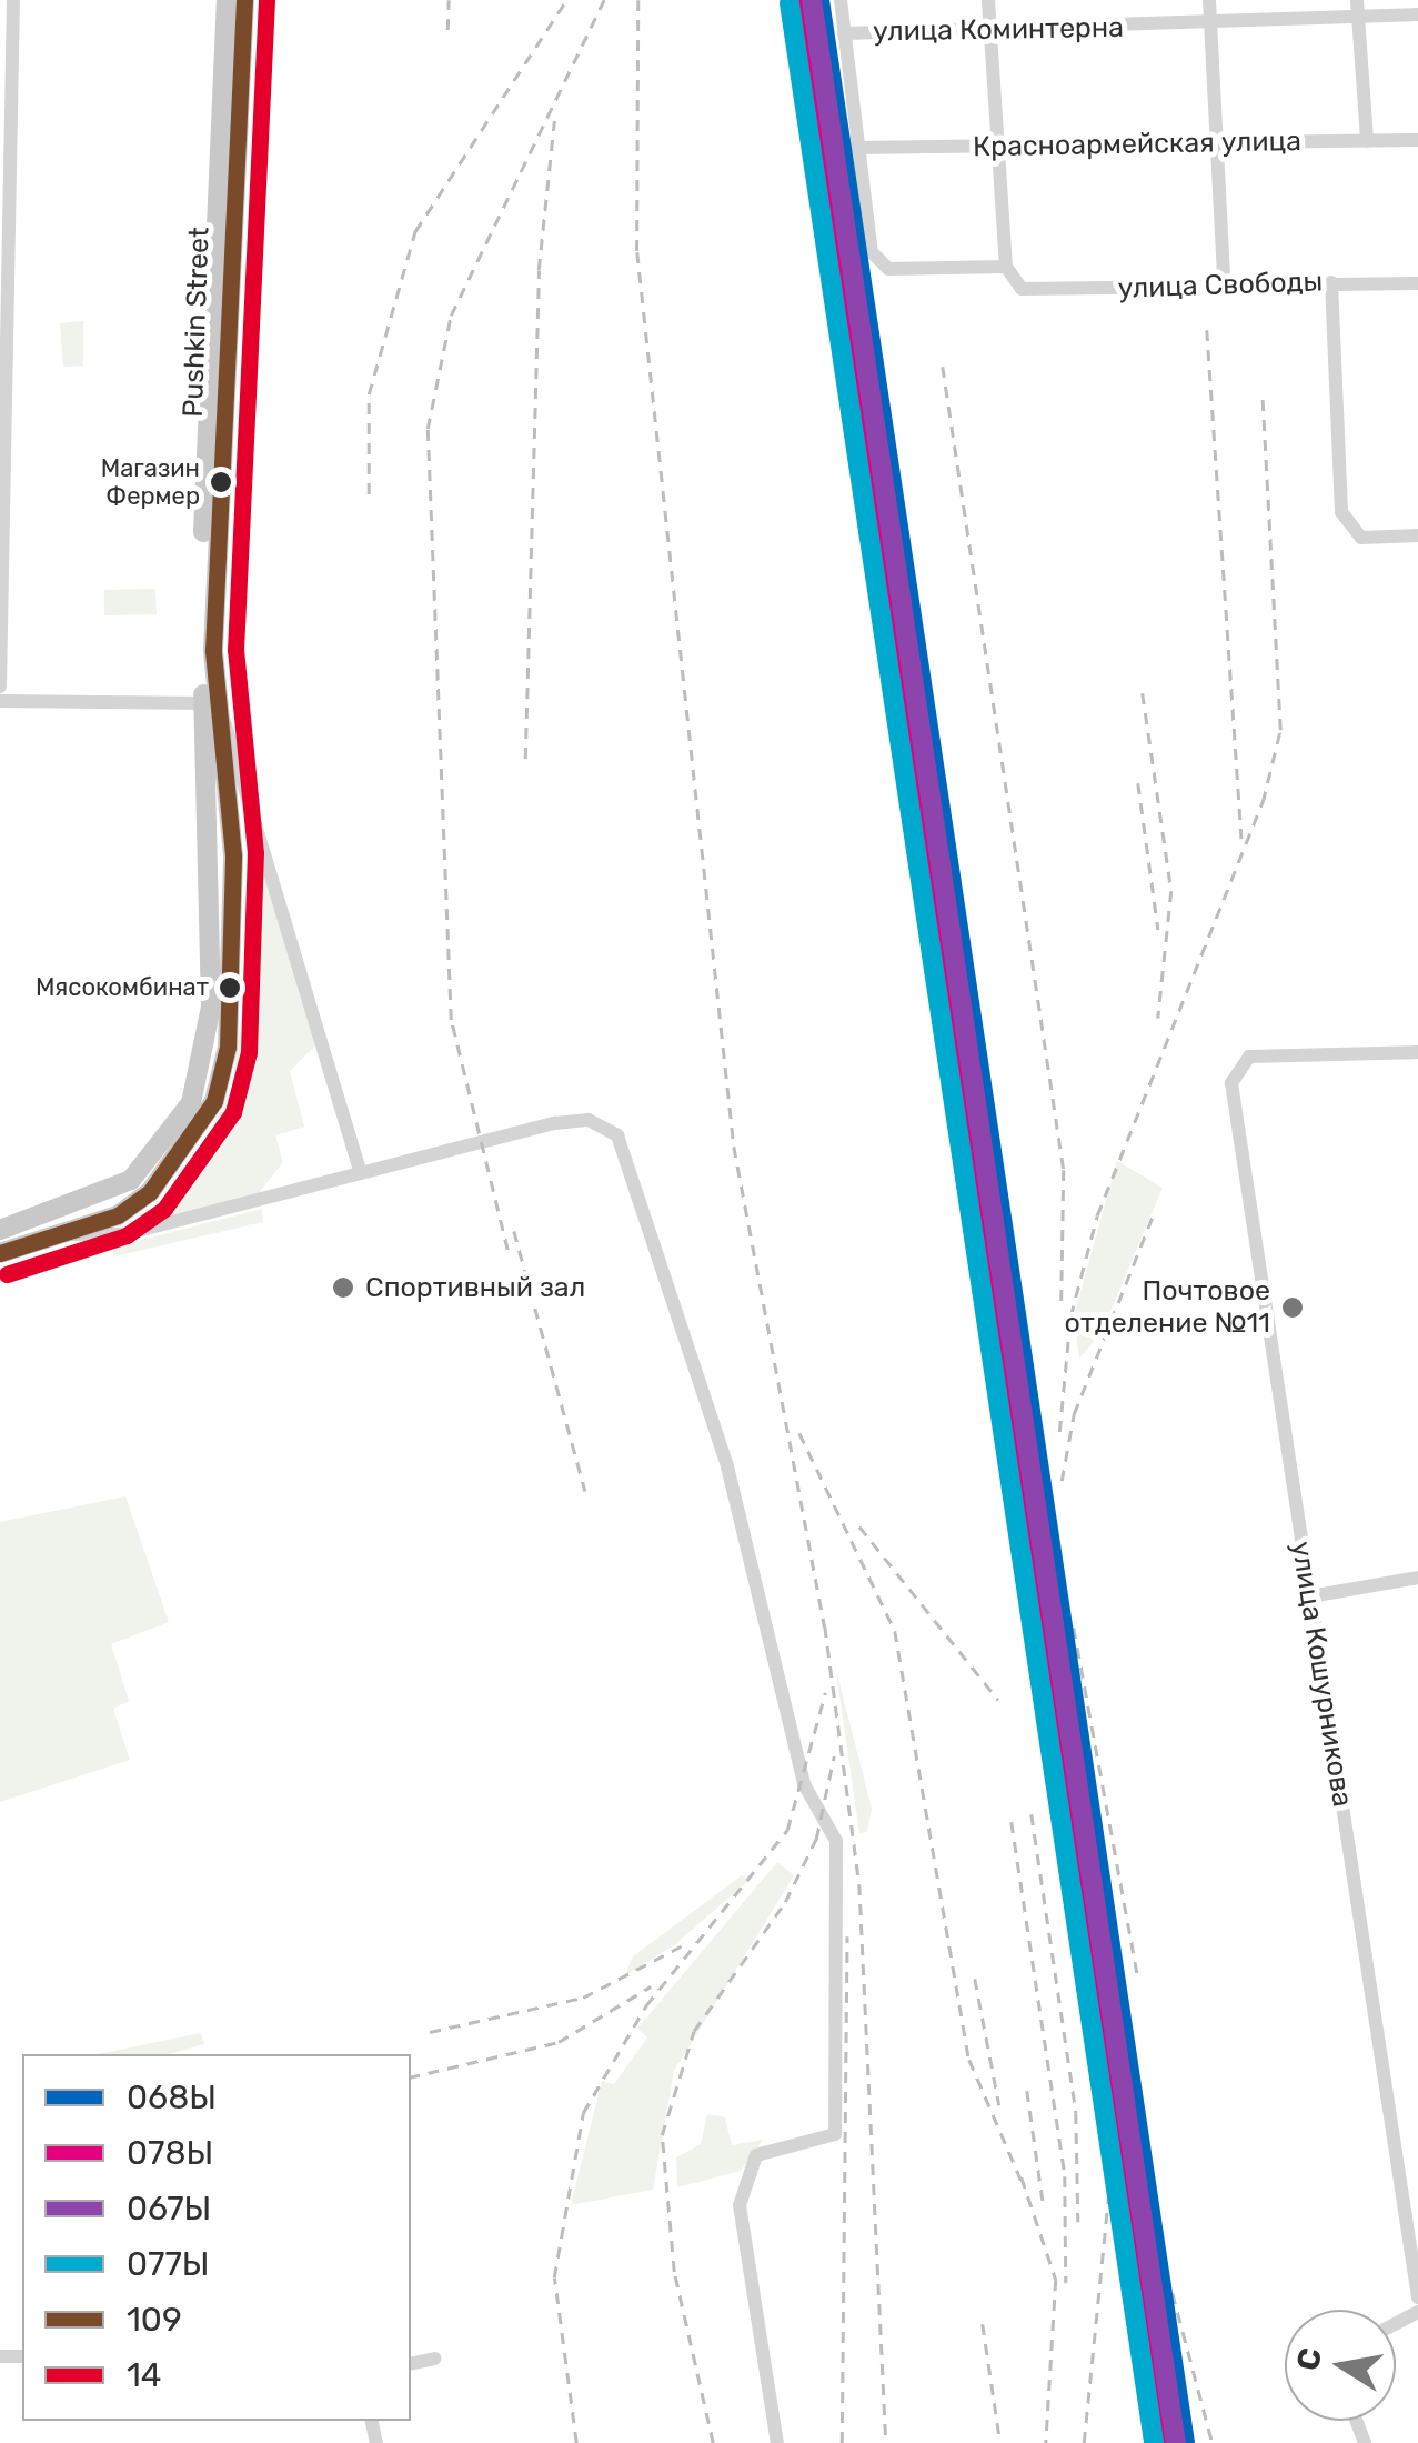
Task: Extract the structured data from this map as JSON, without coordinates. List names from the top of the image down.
{
  "streets": {
    "main road": ["Pushkin Street"],
    "street": [
      "улица Коминтерна",
      "Красноармейская улица",
      "улица Свободы",
      "улица Кошурникова"
    ]
  },
  "places": [
    "Магазин Фермер",
    "Мясокомбинат",
    "Спортивный зал",
    "Почтовое отделение №11"
  ],
  "lines": [
    "transit line 068Ы",
    "transit line 067Ы",
    "transit line 109",
    "transit line 14",
    "transit line 078Ы",
    "transit line 077Ы"
  ],
  "legend": [
    "068Ы",
    "078Ы",
    "067Ы",
    "077Ы",
    "109",
    "14"
  ],
  "north": "left"
}
